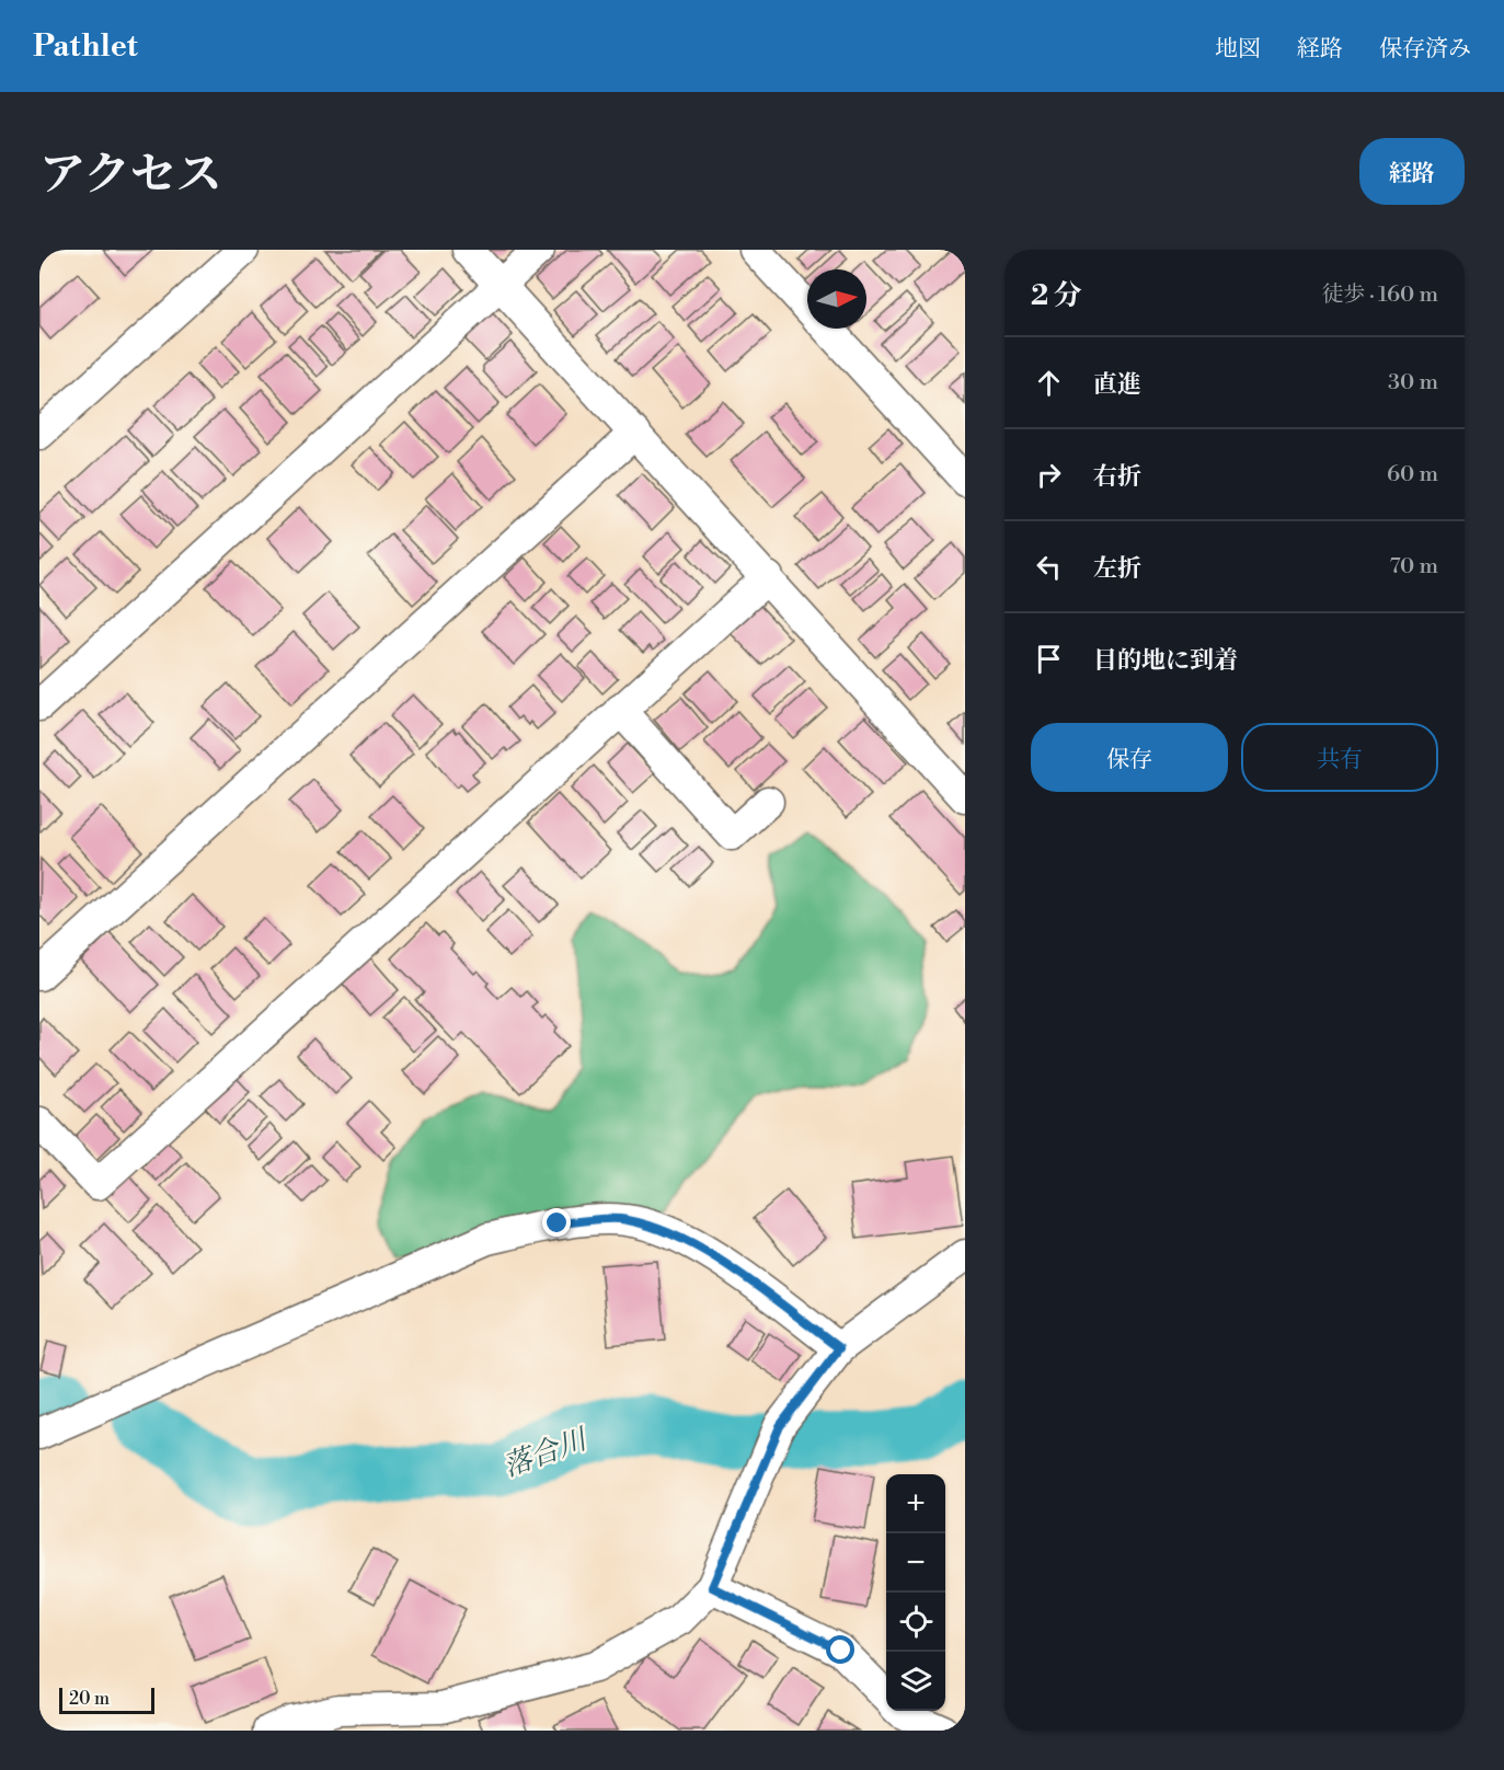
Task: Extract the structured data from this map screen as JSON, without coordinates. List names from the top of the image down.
{
  "water": ["落合川"],
  "scale_bar": "20 m",
  "north": "right",
  "page": {
    "header": "Pathlet",
    "nav": ["地図", "経路", "保存済み"],
    "title": "アクセス",
    "buttons": [
      "経路",
      ["保存", "共有"]
    ],
    "heading": ["2 分", "徒歩 · 160 m"],
    "list": [
      ["直進", "30 m"],
      ["右折", "60 m"],
      ["左折", "70 m"],
      "目的地に到着"
    ],
    "map_buttons": ["+", "−"],
    "scale": "20 m"
  }
}
